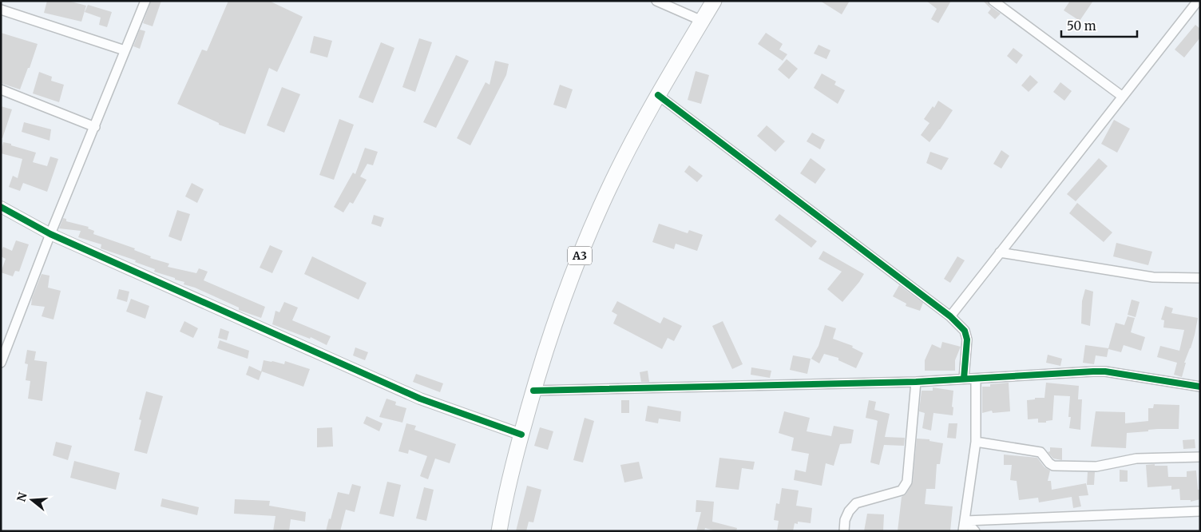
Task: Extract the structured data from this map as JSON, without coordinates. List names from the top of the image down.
{
  "streets": {
    "highway": ["A3"]
  },
  "scale_bar": "50 m",
  "north": "left"
}
